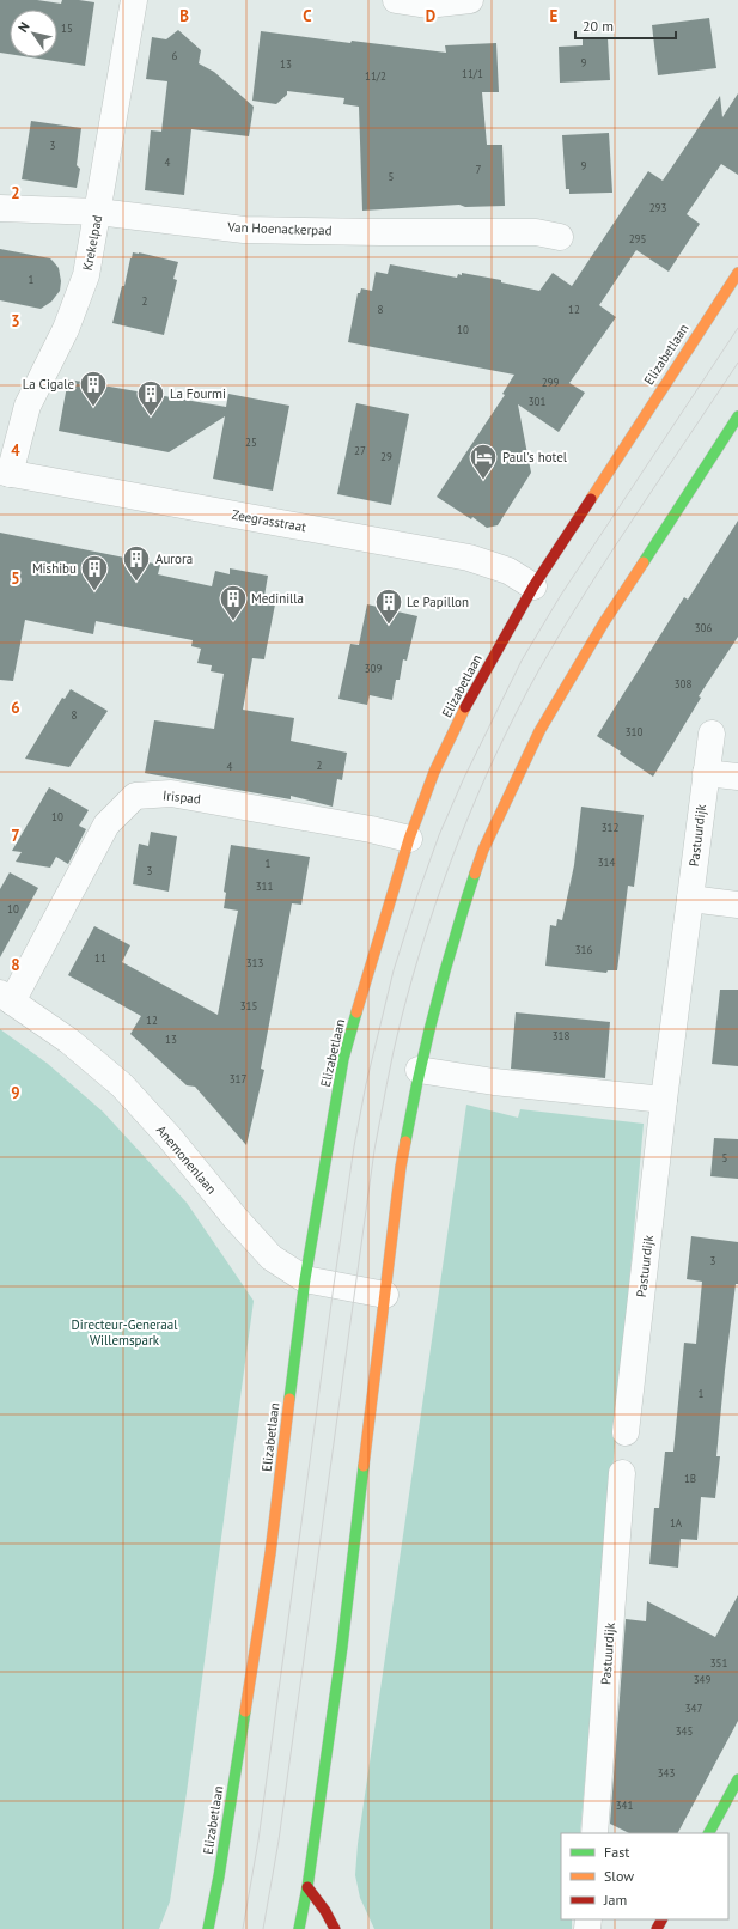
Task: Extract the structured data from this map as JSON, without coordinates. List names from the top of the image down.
{
  "streets": {
    "main road": ["Elizabetlaan"],
    "street": [
      "Van Hoenackerpad",
      "Krekelpad",
      "Zeegrasstraat",
      "Irispad",
      "Pastuurdijk",
      "Anemonenlaan"
    ]
  },
  "crossings": [
    ["Van Hoenackerpad", "Krekelpad"],
    ["Krekelpad", "Zeegrasstraat"],
    ["Elizabetlaan", "Zeegrasstraat"],
    ["Elizabetlaan", "Irispad"],
    ["Elizabetlaan", "Anemonenlaan"],
    ["Irispad", "Anemonenlaan"]
  ],
  "parks": ["Directeur-Generaal Willemspark"],
  "places": {
    "building": [
      "La Cigale",
      "La Fourmi",
      "Aurora",
      "Mishibu",
      "Medinilla",
      "Le Papillon"
    ],
    "hotel": ["Paul's hotel"]
  },
  "house_numbers": [
    "15",
    "6",
    "9",
    "13",
    "11/1",
    "11/2",
    "3",
    "4",
    "9",
    "7",
    "5",
    "293",
    "295",
    "1",
    "2",
    "8",
    "12",
    "10",
    "299",
    "301",
    "25",
    "27",
    "29",
    "306",
    "309",
    "308",
    "8",
    "310",
    "2",
    "4",
    "10",
    "312",
    "314",
    "1",
    "3",
    "311",
    "10",
    "316",
    "11",
    "313",
    "315",
    "12",
    "318",
    "13",
    "317",
    "5",
    "3",
    "1",
    "1B",
    "1A",
    "351",
    "349",
    "347",
    "345",
    "343",
    "341"
  ],
  "legend": ["Fast", "Slow", "Jam"],
  "scale_bar": "20 m",
  "north": "top left",
  "grid": {
    "columns": [
      "B",
      "C",
      "D",
      "E"
    ],
    "rows": [
      "2",
      "3",
      "4",
      "5",
      "6",
      "7",
      "8",
      "9"
    ]
  }
}
